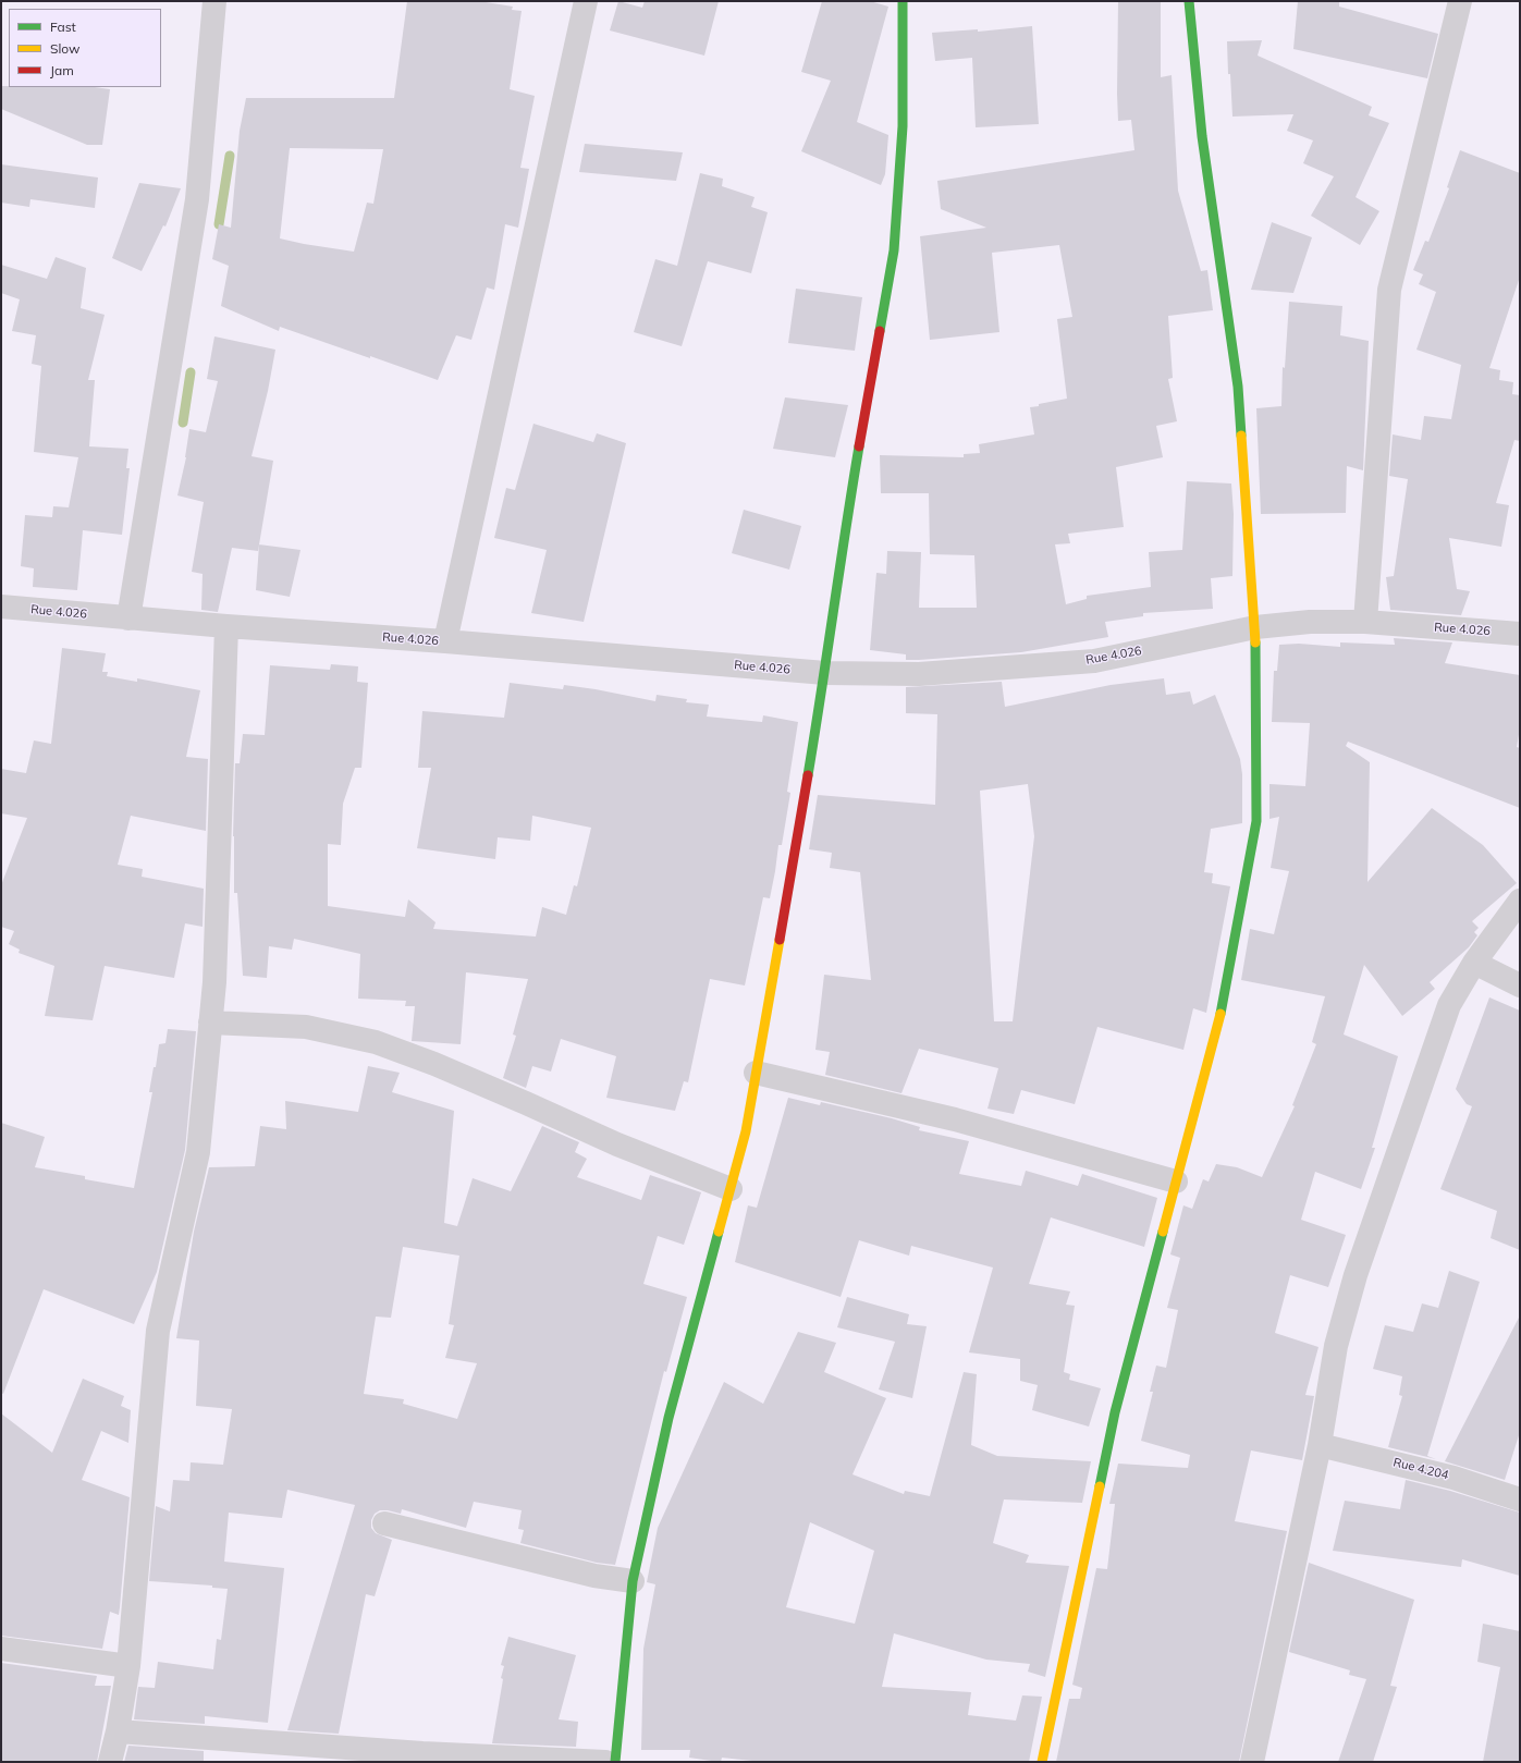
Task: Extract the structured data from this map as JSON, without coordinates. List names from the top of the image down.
{
  "streets": {
    "street": ["Rue 4.026", "Rue 4.204"]
  },
  "legend": ["Fast", "Slow", "Jam"]
}
